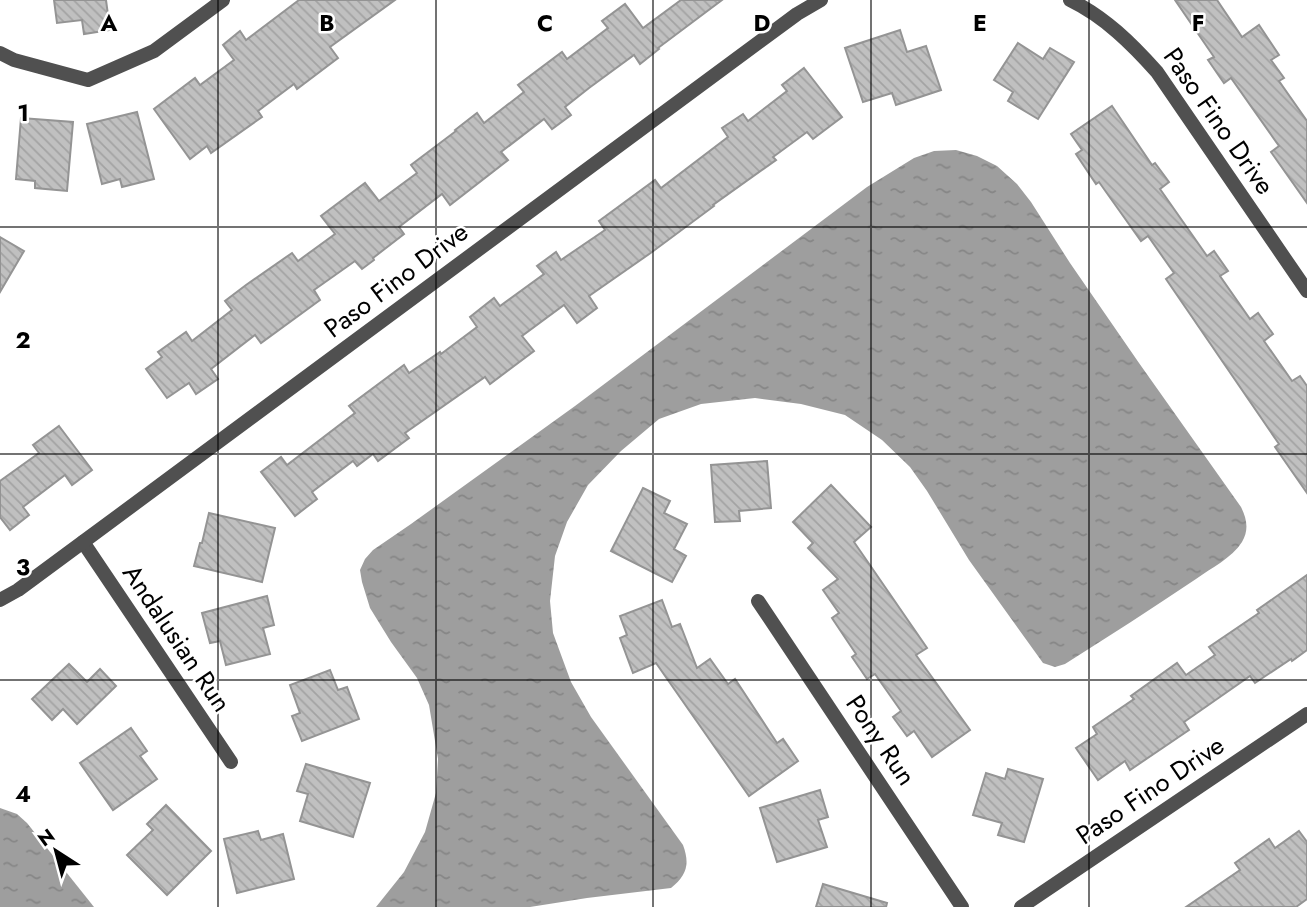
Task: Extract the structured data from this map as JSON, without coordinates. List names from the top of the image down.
{
  "streets": {
    "street": ["Paso Fino Drive", "Andalusian Run", "Pony Run"]
  },
  "crossings": [
    ["Paso Fino Drive", "Andalusian Run"]
  ],
  "north": "top left",
  "grid": {
    "columns": [
      "A",
      "B",
      "C",
      "D",
      "E",
      "F"
    ],
    "rows": [
      "1",
      "2",
      "3",
      "4"
    ]
  }
}
